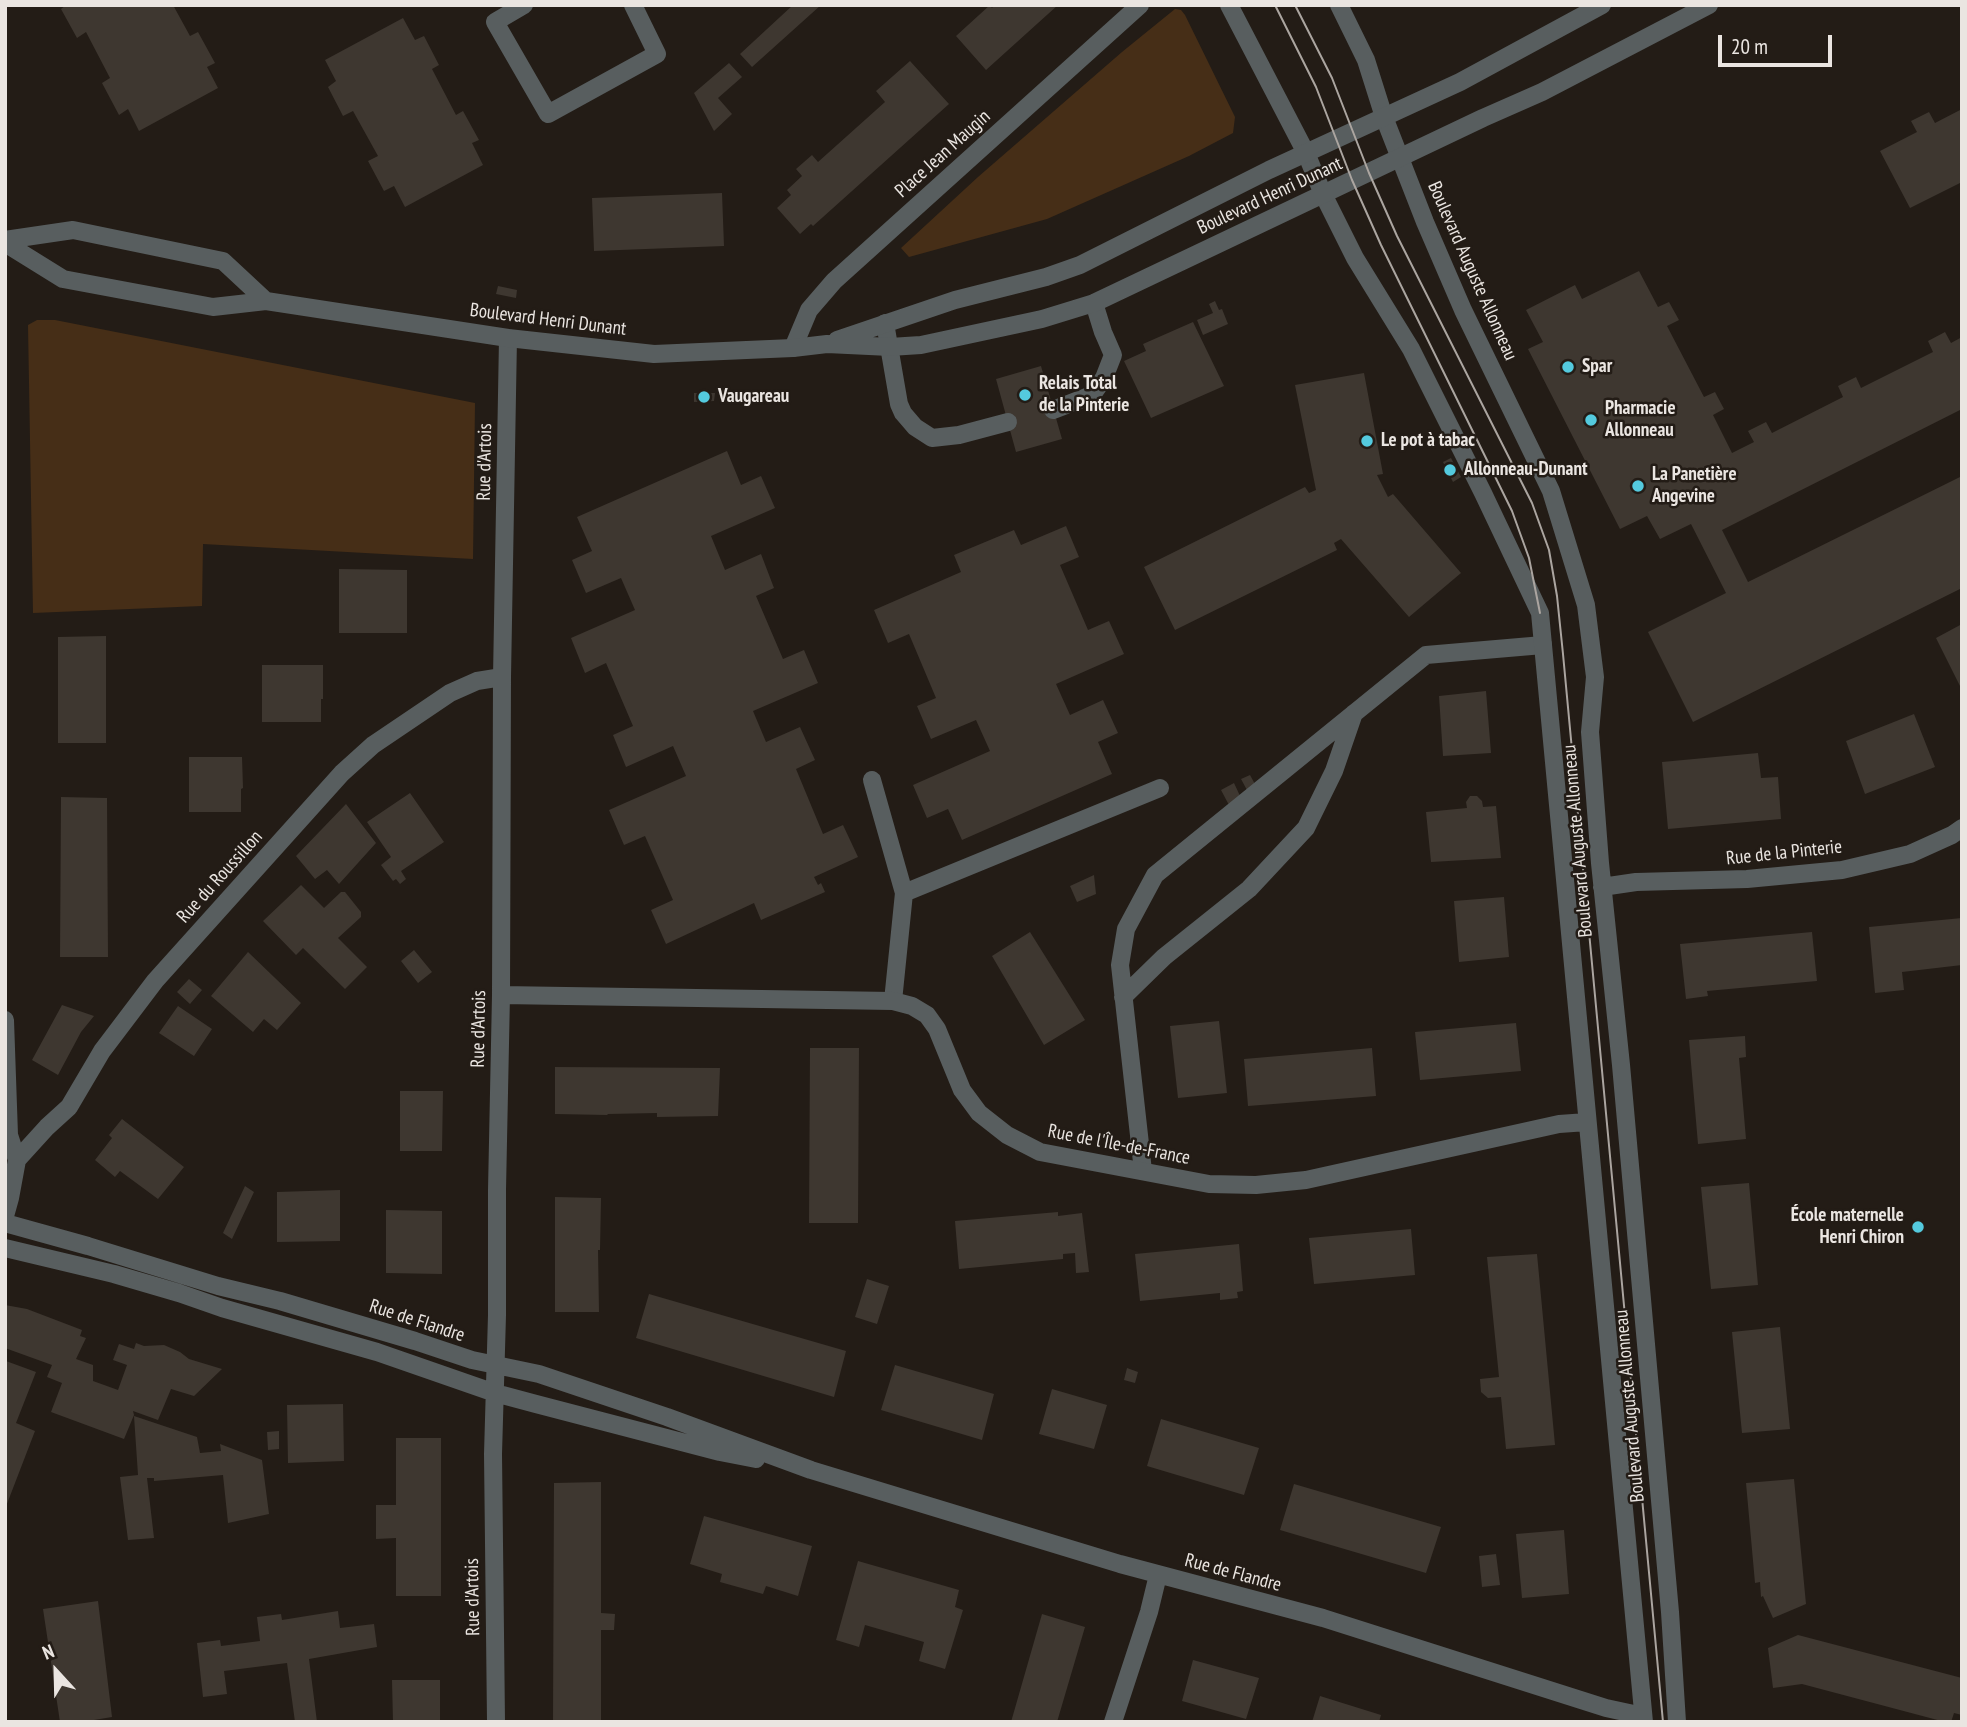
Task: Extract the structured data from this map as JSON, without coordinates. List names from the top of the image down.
{
  "streets": {
    "street": [
      "Place Jean Maugin",
      "Boulevard Henri Dunant",
      "Boulevard Auguste Allonneau",
      "Rue d'Artois",
      "Rue de la Pinterie",
      "Rue du Roussillon",
      "Rue de l'Île-de-France",
      "Rue de Flandre"
    ]
  },
  "crossings": [
    ["Place Jean Maugin", "Boulevard Henri Dunant"],
    ["Boulevard Henri Dunant", "Boulevard Auguste Allonneau"],
    ["Boulevard Henri Dunant", "Rue d'Artois"],
    ["Boulevard Auguste Allonneau", "Rue de la Pinterie"],
    ["Rue d'Artois", "Rue du Roussillon"],
    ["Rue d'Artois", "Rue de l'Île-de-France"],
    ["Rue d'Artois", "Rue de Flandre"]
  ],
  "places": [
    "Spar",
    "Relais Total de la Pinterie",
    "Vaugareau",
    "Pharmacie Allonneau",
    "Le pot à tabac",
    "Allonneau-Dunant",
    "La Panetière Angevine",
    "École maternelle Henri Chiron"
  ],
  "scale_bar": "20 m",
  "north": "top"
}
